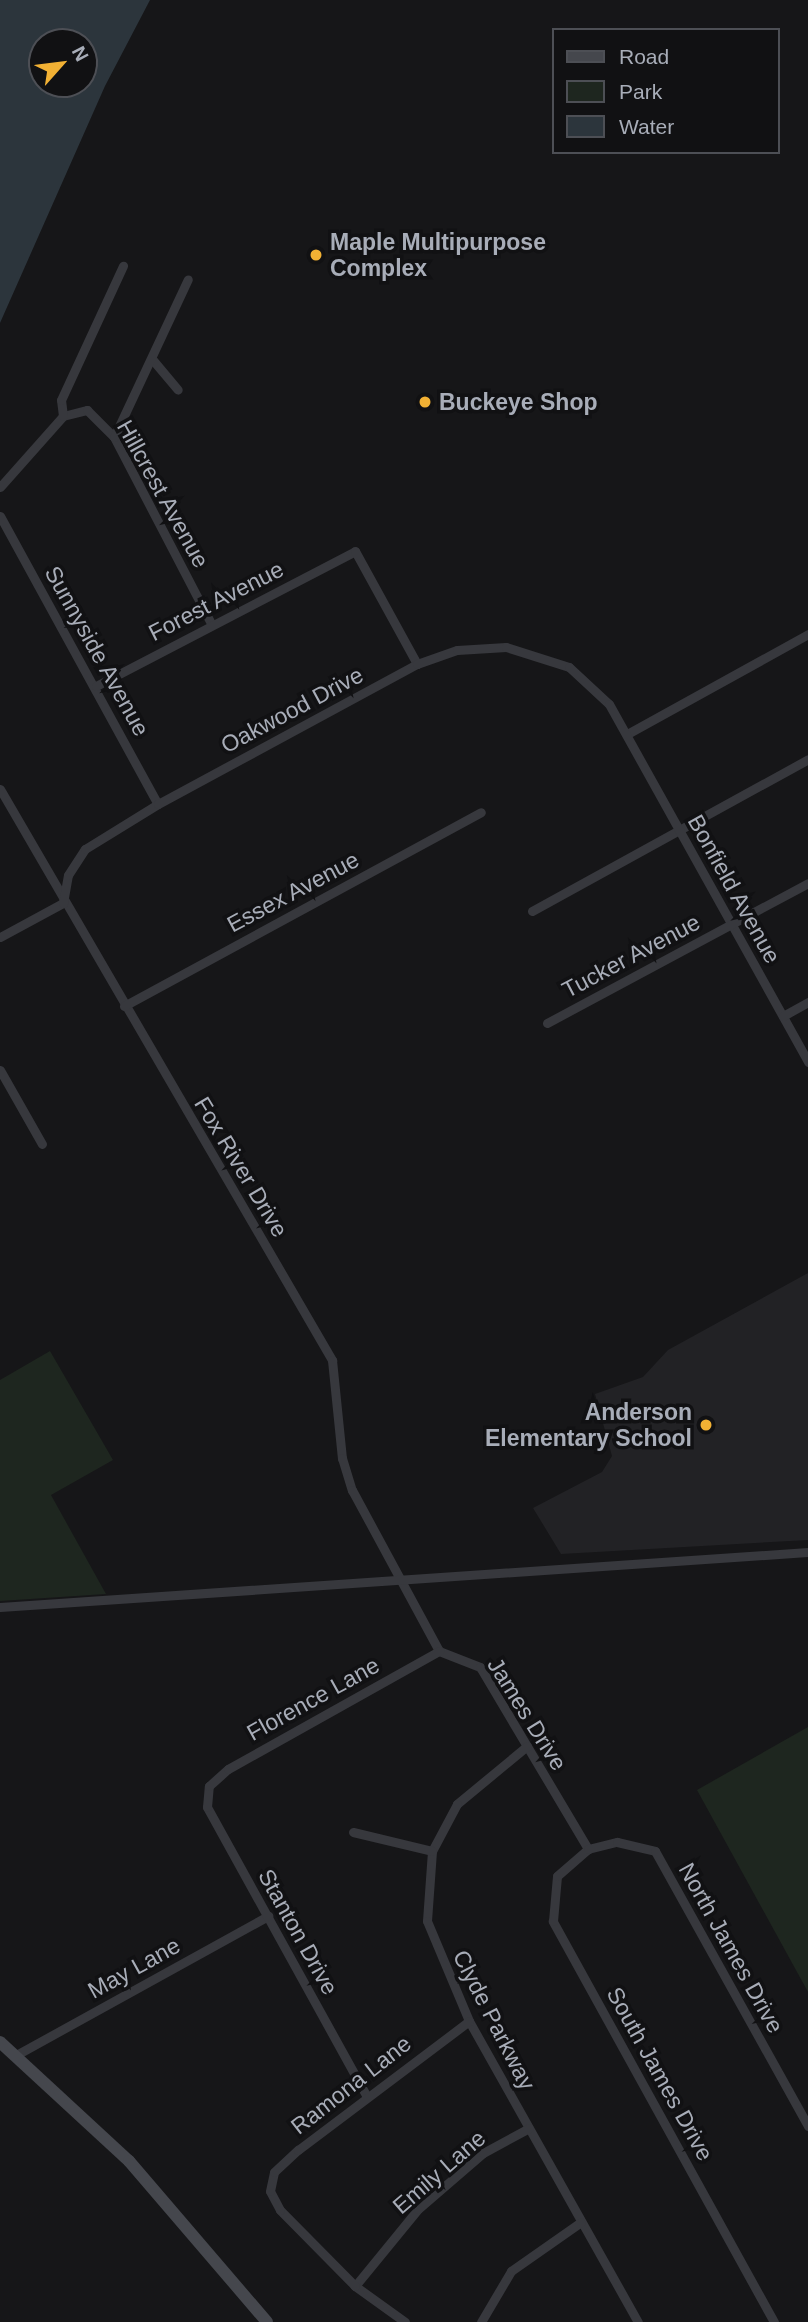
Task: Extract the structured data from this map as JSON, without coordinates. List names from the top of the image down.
{
  "streets": {
    "street": [
      "Hillcrest Avenue",
      "Forest Avenue",
      "Sunnyside Avenue",
      "Oakwood Drive",
      "Bonfield Avenue",
      "Essex Avenue",
      "Tucker Avenue",
      "Fox River Drive",
      "Florence Lane",
      "James Drive",
      "Stanton Drive",
      "North James Drive",
      "May Lane",
      "Clyde Parkway",
      "South James Drive",
      "Ramona Lane",
      "Emily Lane"
    ]
  },
  "crossings": [
    ["Hillcrest Avenue", "Forest Avenue"],
    ["Forest Avenue", "Sunnyside Avenue"],
    ["Forest Avenue", "Oakwood Drive"],
    ["Sunnyside Avenue", "Oakwood Drive"],
    ["Oakwood Drive", "Bonfield Avenue"],
    ["Oakwood Drive", "Fox River Drive"],
    ["Bonfield Avenue", "Tucker Avenue"],
    ["Essex Avenue", "Fox River Drive"],
    ["Florence Lane", "James Drive"],
    ["Florence Lane", "Stanton Drive"],
    ["James Drive", "North James Drive"],
    ["James Drive", "Clyde Parkway"],
    ["James Drive", "South James Drive"],
    ["Stanton Drive", "May Lane"],
    ["Stanton Drive", "Ramona Lane"],
    ["North James Drive", "South James Drive"],
    ["Clyde Parkway", "Ramona Lane"],
    ["Clyde Parkway", "Emily Lane"],
    ["Ramona Lane", "Emily Lane"]
  ],
  "places": ["Maple Multipurpose Complex", "Buckeye Shop", "Anderson Elementary School"],
  "legend": ["Road", "Park", "Water"],
  "north": "top right"
}
